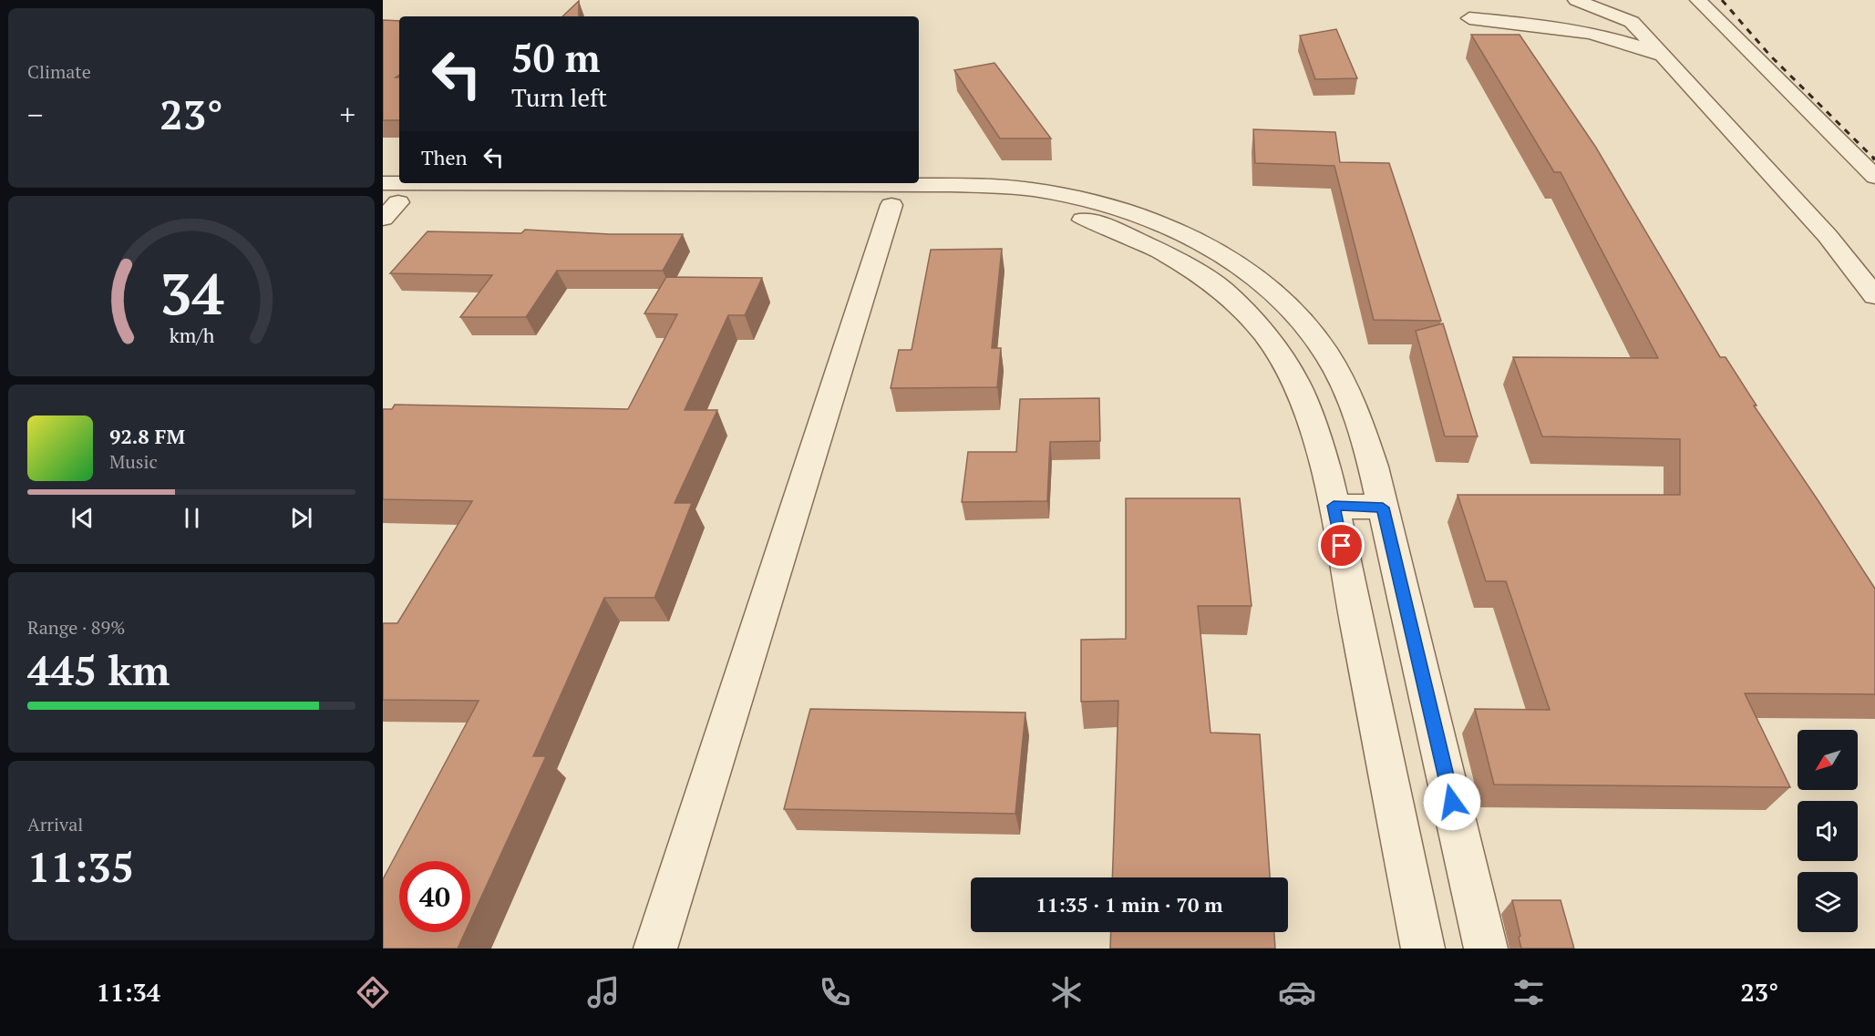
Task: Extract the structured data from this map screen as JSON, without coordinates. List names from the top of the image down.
{
  "north": "bottom left",
  "page": {
    "tile": [
      "Climate",
      ["Range · 89%", "445 km"],
      ["Arrival", "11:35"]
    ],
    "turn": ["50 m", "Turn left"],
    "heat": ["−", "23°", "+"],
    "then": "Then",
    "song": ["92.8 FM", "Music"],
    "limit": "40",
    "trip": "11:35 · 1 min · 70 m",
    "tabs": ["11:34", "23°"],
    "gauge": ["34", "km/h"]
  }
}
